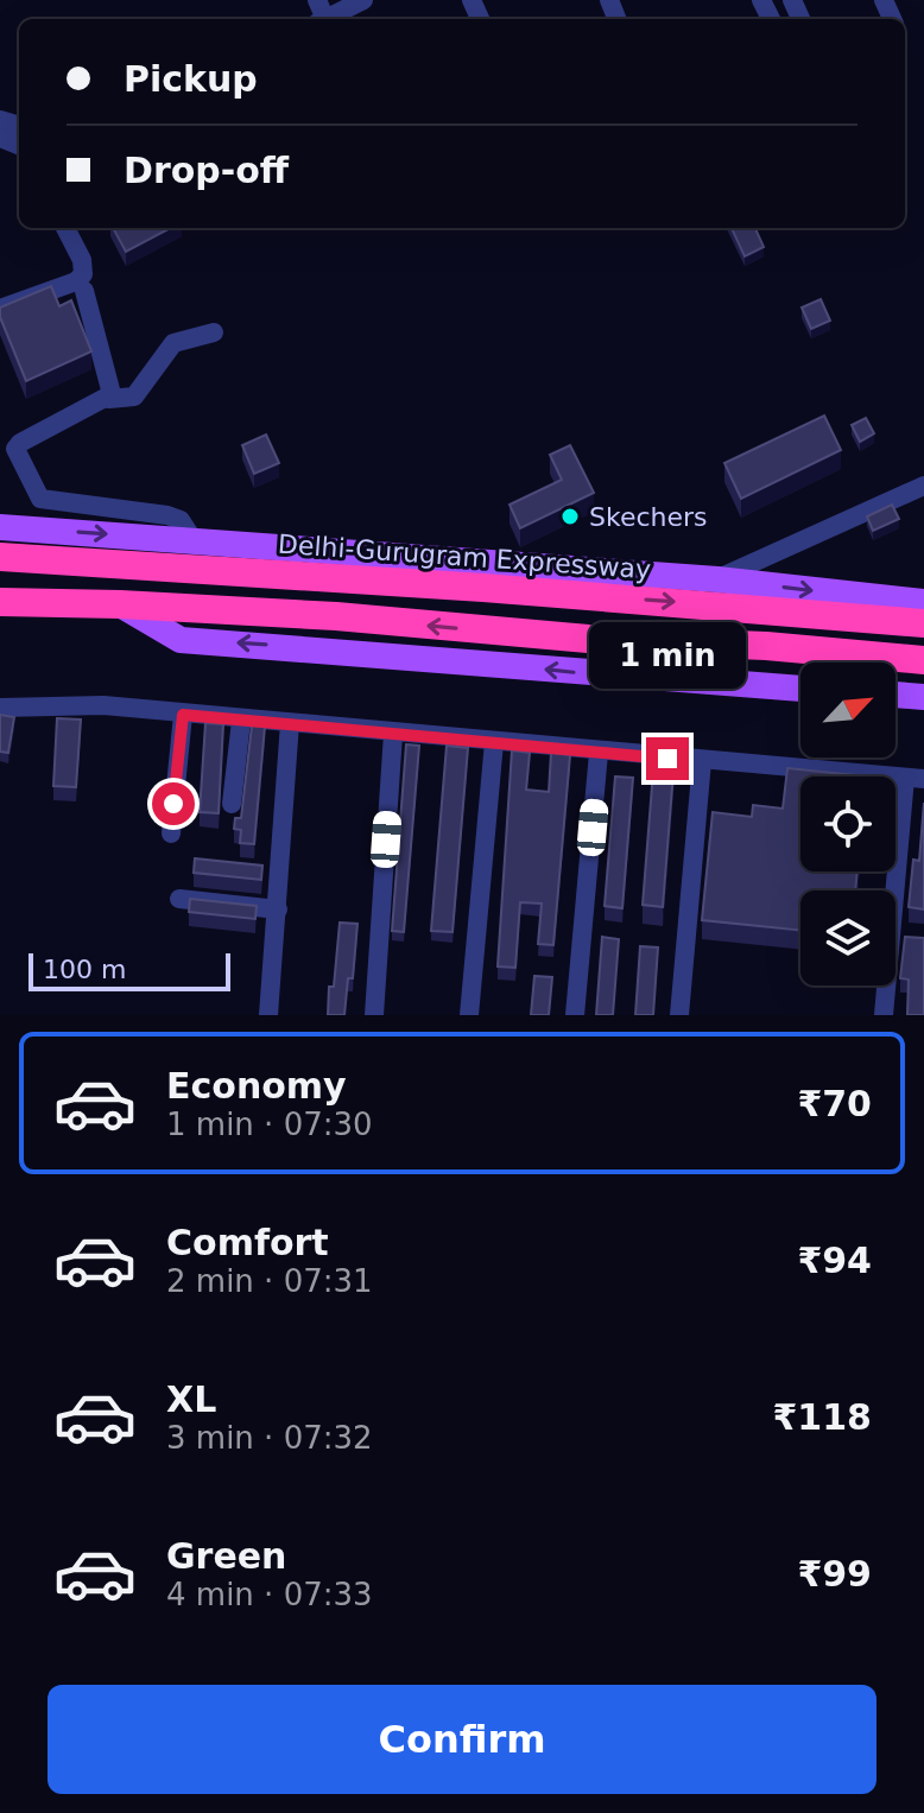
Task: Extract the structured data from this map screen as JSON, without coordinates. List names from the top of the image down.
{
  "streets": {
    "highway": ["Delhi-Gurugram Expressway"]
  },
  "places": ["Skechers"],
  "scale_bar": "100 m",
  "north": "top right",
  "page": {
    "banner": ["Pickup", "Drop-off"],
    "bubble": "1 min",
    "scale": "100 m",
    "list": [
      {
        "name": "Economy",
        "note": "1 min · 07:30",
        "value": "₹70"
      },
      {
        "name": "Comfort",
        "note": "2 min · 07:31",
        "value": "₹94"
      },
      {
        "name": "XL",
        "note": "3 min · 07:32",
        "value": "₹118"
      },
      {
        "name": "Green",
        "note": "4 min · 07:33",
        "value": "₹99"
      }
    ],
    "buttons": "Confirm"
  }
}
